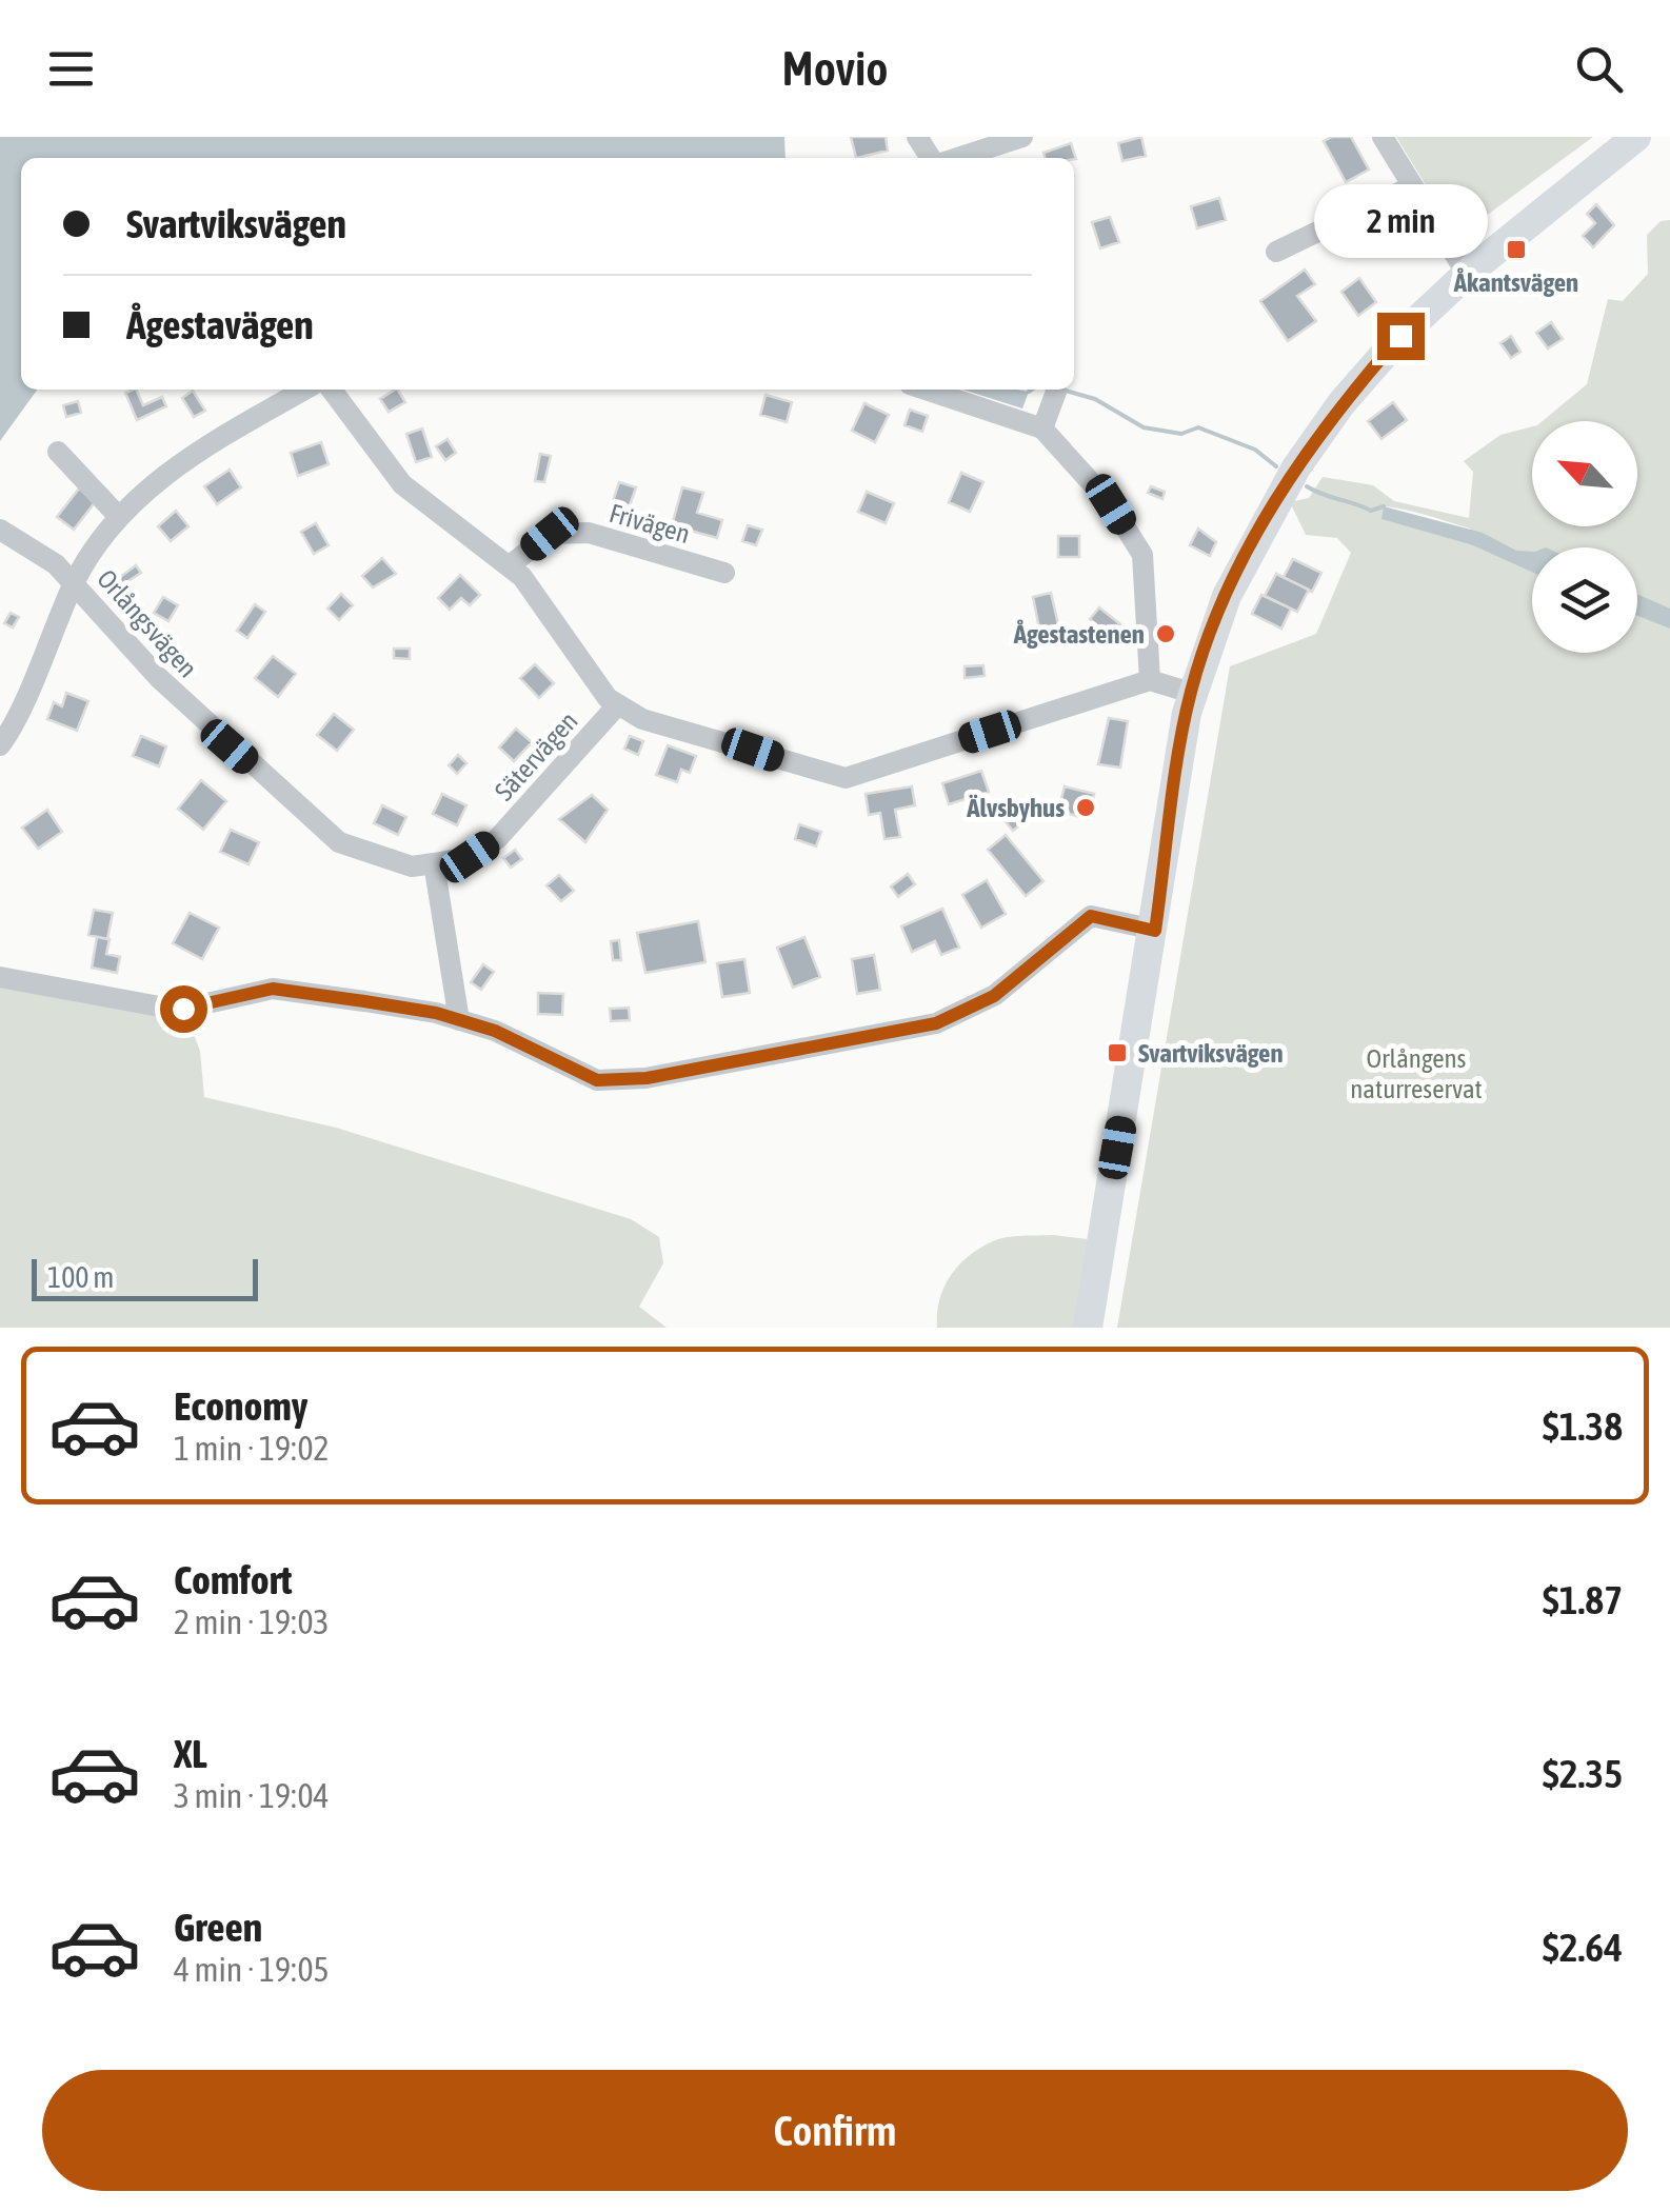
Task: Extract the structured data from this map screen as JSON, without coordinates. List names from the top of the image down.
{
  "streets": {
    "street": ["Frivägen", "Orlångsvägen", "Sätervägen"]
  },
  "crossings": [
    ["Orlångsvägen", "Sätervägen"]
  ],
  "parks": ["Orlångens naturreservat"],
  "places": {
    "transit": ["Åkantsvägen", "Svartviksvägen"],
    "other": ["Ågestastenen", "Älvsbyhus"]
  },
  "scale_bar": "100 m",
  "north": "top left",
  "page": {
    "header": "Movio",
    "banner": ["Svartviksvägen", "Ågestavägen"],
    "bubble": "2 min",
    "scale": "100 m",
    "list": [
      {
        "name": "Economy",
        "note": "1 min · 19:02",
        "value": "$1.38"
      },
      {
        "name": "Comfort",
        "note": "2 min · 19:03",
        "value": "$1.87"
      },
      {
        "name": "XL",
        "note": "3 min · 19:04",
        "value": "$2.35"
      },
      {
        "name": "Green",
        "note": "4 min · 19:05",
        "value": "$2.64"
      }
    ],
    "buttons": "Confirm"
  }
}
